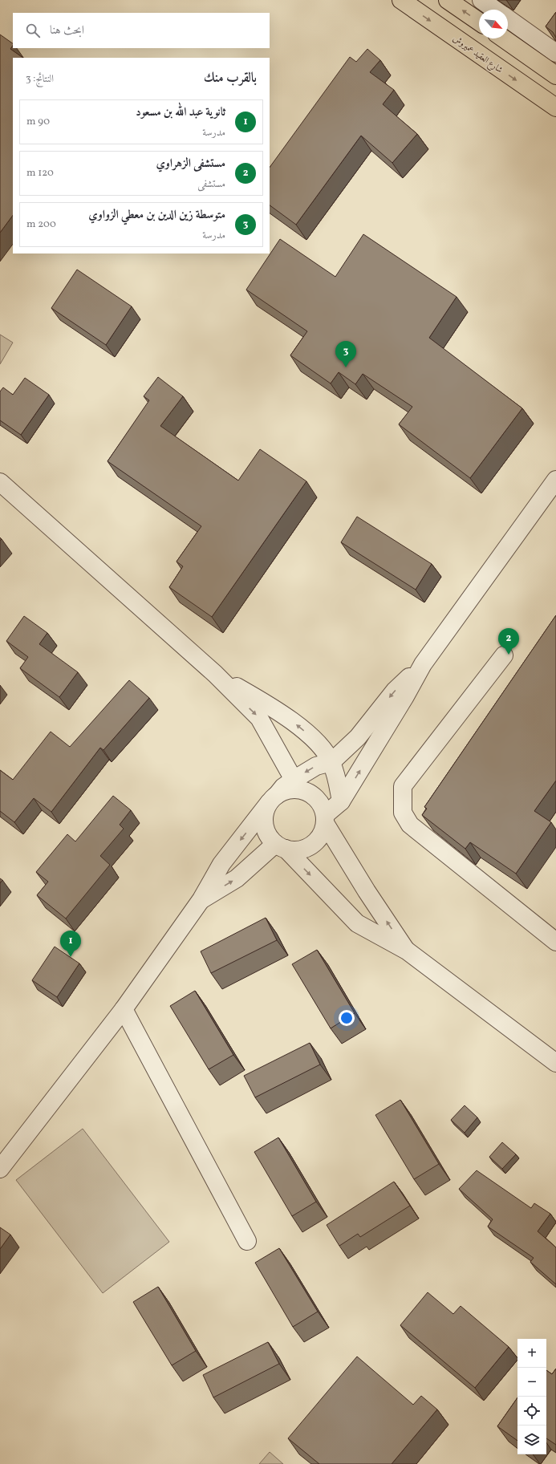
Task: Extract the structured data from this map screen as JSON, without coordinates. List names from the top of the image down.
{
  "streets": {
    "main road": ["شارع العقيد عميروش"]
  },
  "north": "bottom right",
  "page": {
    "search": "ابحث هنا",
    "heading": ["بالقرب منك", "النتائج: 3"],
    "list": [
      {
        "mark": "1",
        "name": "ثانوية عبد الله بن مسعود",
        "note": "مدرسة",
        "value": "90 m"
      },
      {
        "mark": "2",
        "name": "مستشفى الزهراوي",
        "note": "مستشفى",
        "value": "120 m"
      },
      {
        "mark": "3",
        "name": "متوسطة زين الدين بن معطي الزواوي",
        "note": "مدرسة",
        "value": "200 m"
      }
    ],
    "pins": ["3", "2", "1"],
    "map_buttons": ["+", "−"]
  }
}
